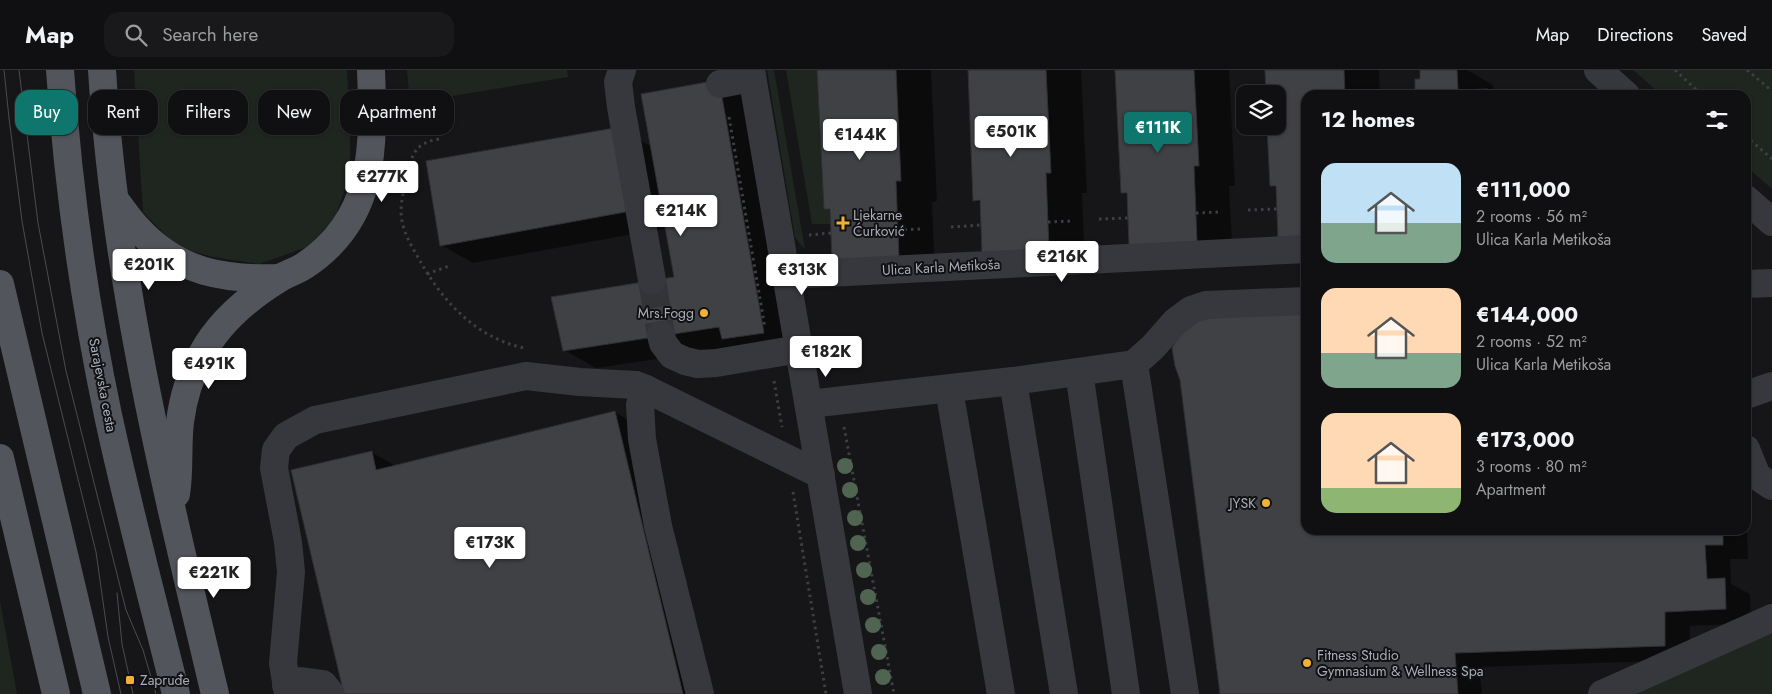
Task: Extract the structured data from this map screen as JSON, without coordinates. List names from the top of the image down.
{
  "streets": {
    "main road": ["Sarajevska cesta"],
    "street": ["Ulica Karla Metikoša"]
  },
  "places": {
    "health": ["Ljekarne Ćurković"],
    "other": ["Mrs.Fogg", "JYSK", "Fitness Studio Gymnasium & Wellness Spa"],
    "transit": ["Zapruđe"]
  },
  "page": {
    "header": "Map",
    "search": "Search here",
    "nav": ["Map", "Directions", "Saved"],
    "chip": [
      "Buy",
      "Rent",
      "Filters",
      "New",
      "Apartment"
    ],
    "heading": "12 homes",
    "price": [
      "€111K",
      "€501K",
      "€144K",
      "€277K",
      "€214K",
      "€216K",
      "€201K",
      "€313K",
      "€182K",
      "€491K",
      "€173K",
      "€221K"
    ],
    "list": [
      {
        "name": "€111,000",
        "note": "2 rooms · 56 m² · Ulica Karla Metikoša"
      },
      {
        "name": "€144,000",
        "note": "2 rooms · 52 m² · Ulica Karla Metikoša"
      },
      {
        "name": "€173,000",
        "note": "3 rooms · 80 m² · Apartment"
      }
    ]
  }
}
